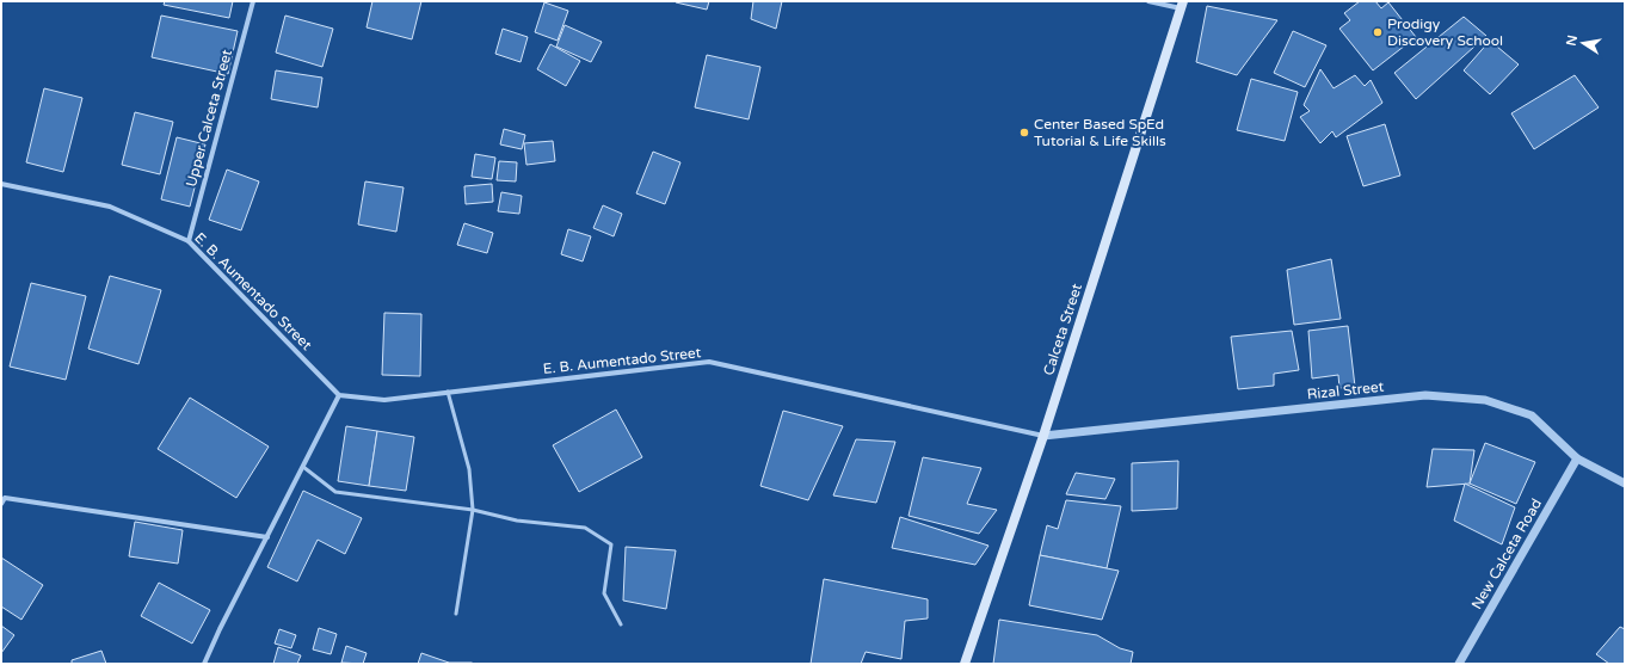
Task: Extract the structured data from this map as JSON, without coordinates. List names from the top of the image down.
{
  "streets": {
    "main road": ["Calceta Street"],
    "street": [
      "Upper Calceta Street",
      "E. B. Aumentado Street",
      "Rizal Street",
      "New Calceta Road"
    ]
  },
  "crossings": [
    ["Upper Calceta Street", "E. B. Aumentado Street"],
    ["E. B. Aumentado Street", "Calceta Street"],
    ["E. B. Aumentado Street", "Rizal Street"],
    ["Calceta Street", "Rizal Street"],
    ["Rizal Street", "New Calceta Road"]
  ],
  "places": ["Prodigy Discovery School", "Center Based SpEd Tutorial & Life Skills"],
  "north": "left"
}
